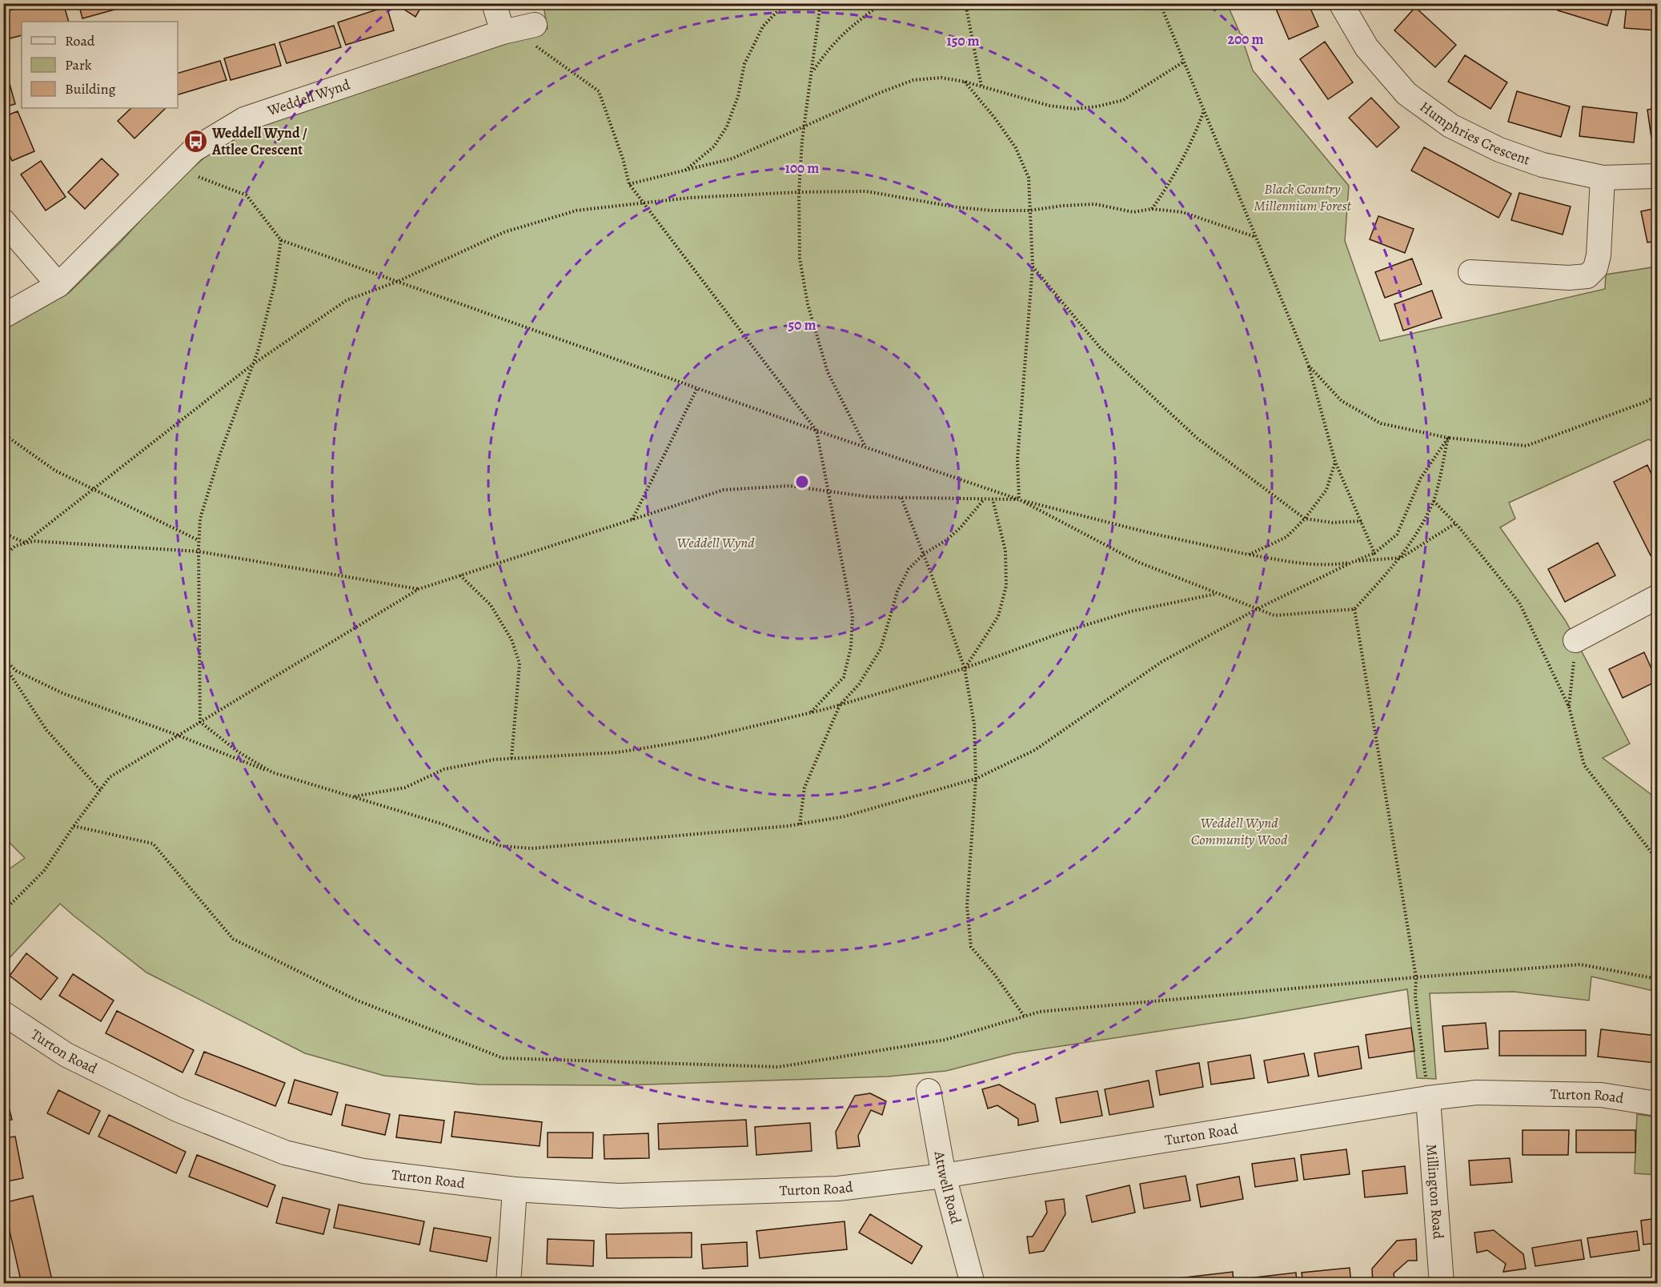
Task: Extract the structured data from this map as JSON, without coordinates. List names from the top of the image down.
{
  "streets": {
    "street": [
      "Weddell Wynd",
      "Humphries Crescent",
      "Turton Road",
      "Attwell Road",
      "Millington Road"
    ]
  },
  "crossings": [
    ["Turton Road", "Attwell Road"],
    ["Turton Road", "Millington Road"]
  ],
  "parks": ["Black Country Millennium Forest", "Weddell Wynd", "Weddell Wynd Community Wood"],
  "places": {
    "bus stop": ["Weddell Wynd / Attlee Crescent"]
  },
  "legend": ["Road", "Park", "Building"],
  "rings": [
    "200 m",
    "150 m",
    "100 m",
    "50 m"
  ]
}
